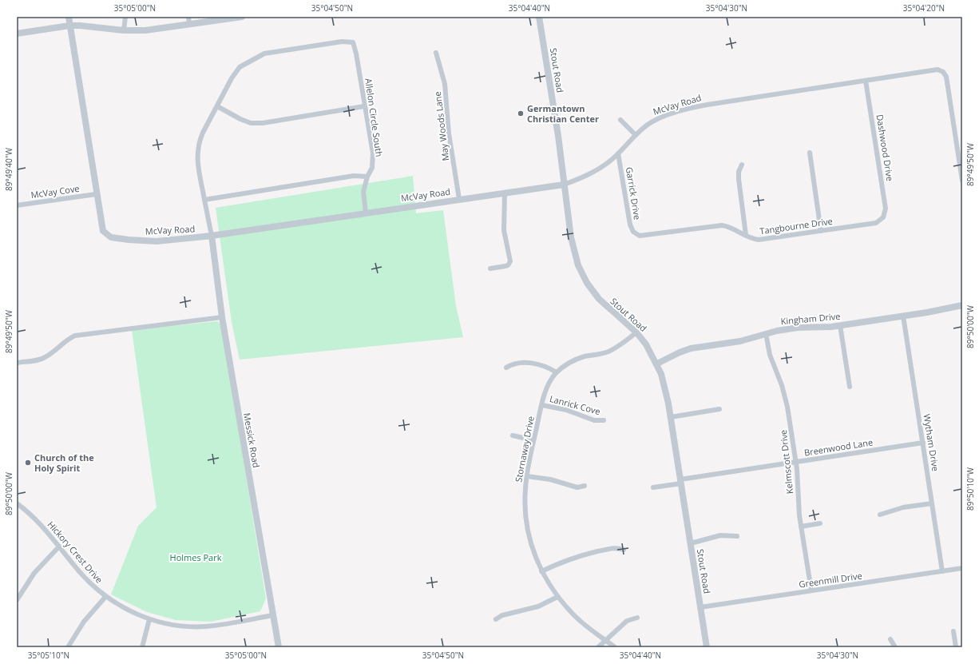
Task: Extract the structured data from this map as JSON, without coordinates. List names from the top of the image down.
{
  "streets": {
    "street": [
      "Stout Road",
      "McVay Road",
      "Allelon Circle South",
      "May Woods Lane",
      "Dashwood Drive",
      "McVay Cove",
      "Garrick Drive",
      "Tangbourne Drive",
      "Kingham Drive",
      "Lanrick Cove",
      "Messick Road",
      "Wytham Drive",
      "Breenwood Lane",
      "Stornaway Drive",
      "Kelmscott Drive",
      "Hickory Crest Drive",
      "Greenmill Drive"
    ]
  },
  "crossings": [
    ["Stout Road", "McVay Road"],
    ["Stout Road", "Kingham Drive"],
    ["Stout Road", "Breenwood Lane"],
    ["Stout Road", "Stornaway Drive"],
    ["Stout Road", "Greenmill Drive"],
    ["McVay Road", "Allelon Circle South"],
    ["McVay Road", "May Woods Lane"],
    ["McVay Road", "Dashwood Drive"],
    ["McVay Road", "McVay Cove"],
    ["McVay Road", "Garrick Drive"],
    ["McVay Road", "Messick Road"],
    ["Dashwood Drive", "Tangbourne Drive"],
    ["Garrick Drive", "Tangbourne Drive"],
    ["Kingham Drive", "Wytham Drive"],
    ["Kingham Drive", "Kelmscott Drive"],
    ["Lanrick Cove", "Stornaway Drive"],
    ["Messick Road", "Hickory Crest Drive"],
    ["Wytham Drive", "Breenwood Lane"],
    ["Wytham Drive", "Greenmill Drive"],
    ["Breenwood Lane", "Kelmscott Drive"],
    ["Kelmscott Drive", "Greenmill Drive"]
  ],
  "parks": ["Holmes Park"],
  "places": ["Germantown Christian Center", "Church of the Holy Spirit"],
  "coordinates": [
    "35°05'00\"N",
    "35°04'50\"N",
    "35°04'40\"N",
    "35°04'30\"N",
    "35°04'20\"N",
    "89°49'50\"W",
    "89°49'40\"W",
    "89°50'00\"W",
    "89°50'10\"W",
    "35°05'10\"N"
  ]
}
